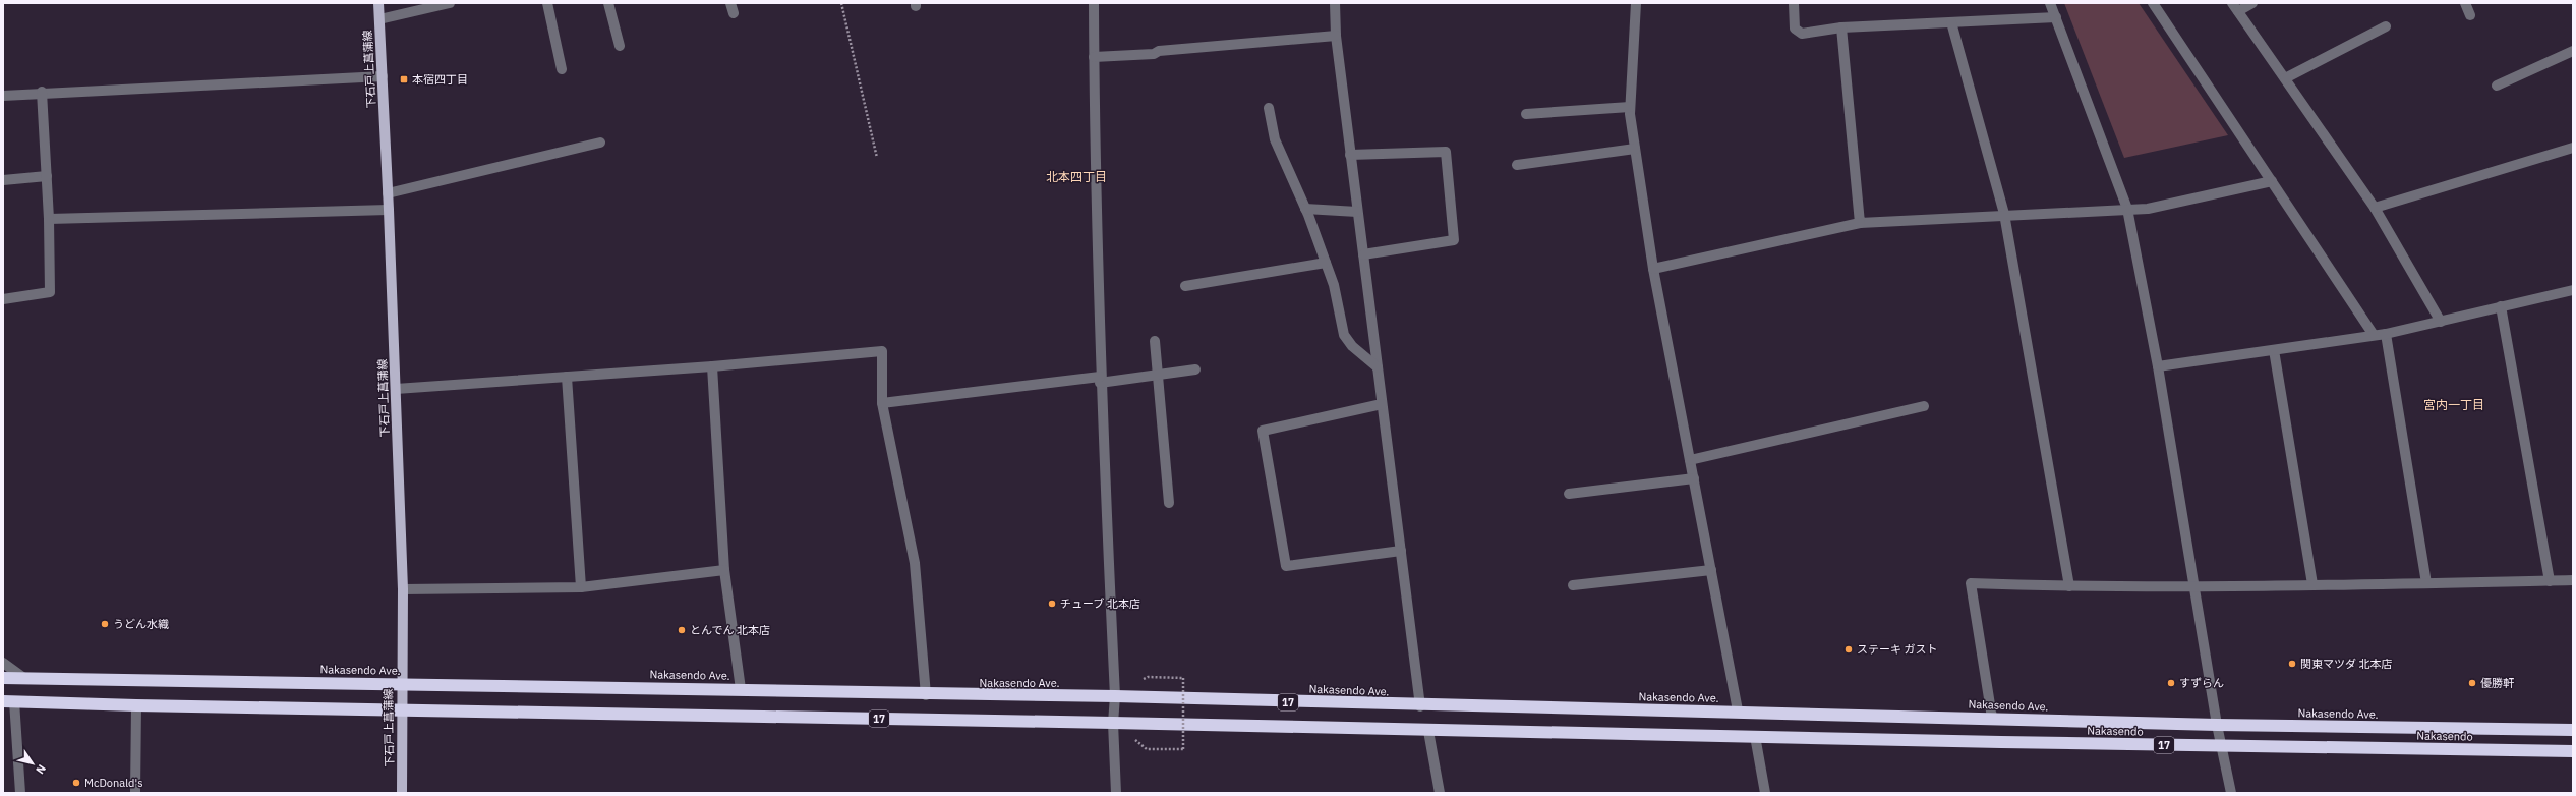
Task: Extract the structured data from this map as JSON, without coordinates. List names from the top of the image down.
{
  "streets": {
    "highway": ["Nakasendo Ave.", "17", "Nakasendo"],
    "main road": ["下石戸上菖蒲線"]
  },
  "crossings": [
    ["下石戸上菖蒲線", "Nakasendo Ave."],
    ["下石戸上菖蒲線", "17"],
    ["17", "Nakasendo"]
  ],
  "districts": ["北本四丁目", "宮内一丁目"],
  "places": {
    "transit": ["本宿四丁目"],
    "other": [
      "チューブ 北本店",
      "うどん水織",
      "とんでん 北本店",
      "ステーキ ガスト",
      "関東マツダ 北本店",
      "すずらん",
      "優勝軒",
      "McDonald's"
    ]
  },
  "north": "bottom right"
}
